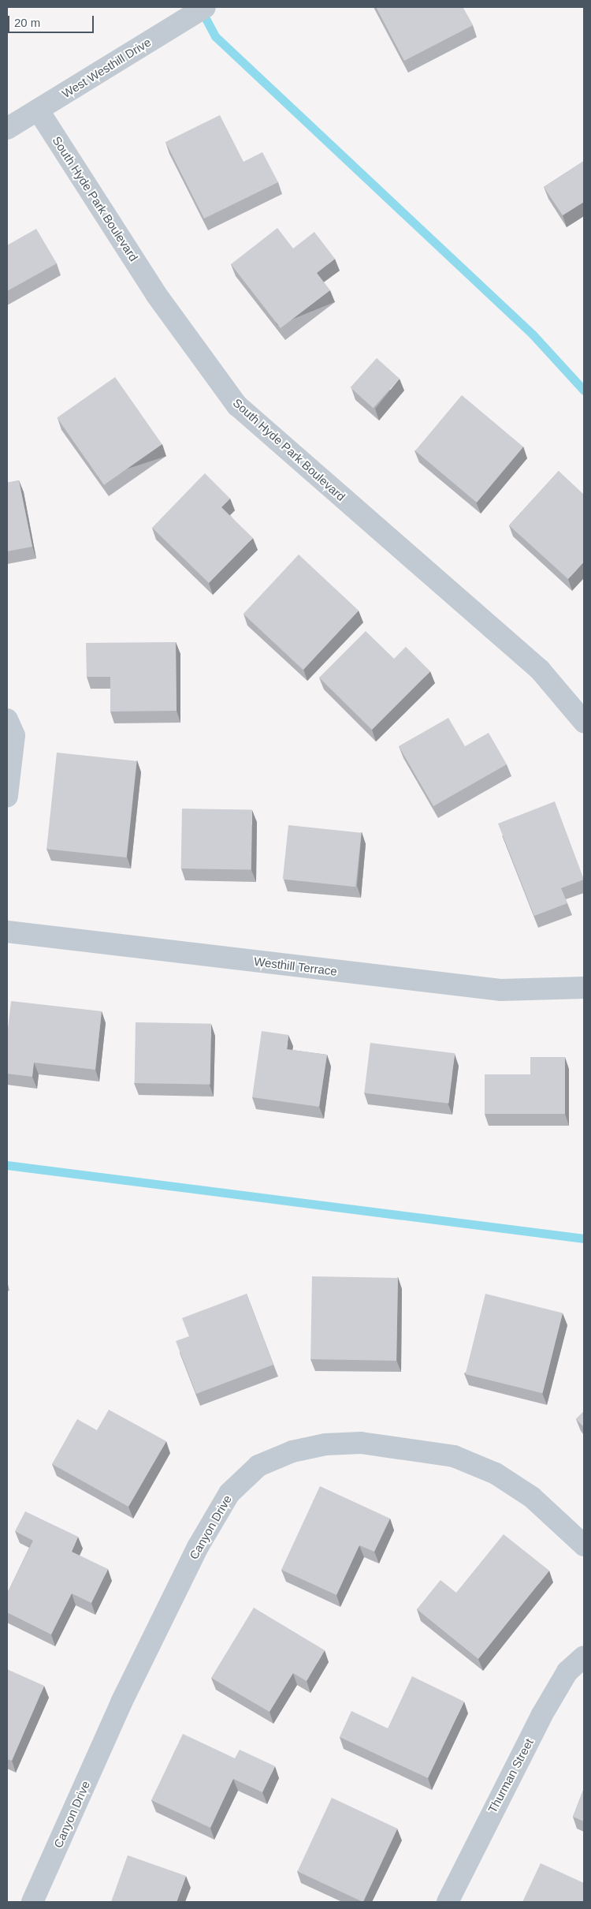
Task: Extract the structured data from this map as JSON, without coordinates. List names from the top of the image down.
{
  "streets": {
    "street": [
      "West Westhill Drive",
      "South Hyde Park Boulevard",
      "Westhill Terrace",
      "Canyon Drive",
      "Thurman Street"
    ]
  },
  "crossings": [
    ["West Westhill Drive", "South Hyde Park Boulevard"]
  ],
  "scale_bar": "20 m"
}
